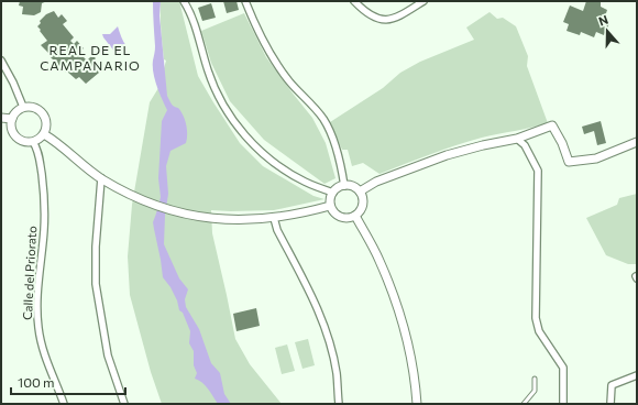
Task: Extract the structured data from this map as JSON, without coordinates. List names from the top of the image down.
{
  "streets": {
    "street": ["Calle del Priorato"]
  },
  "districts": ["REAL DE EL CAMPANARIO"],
  "scale_bar": "100 m",
  "north": "top"
}
